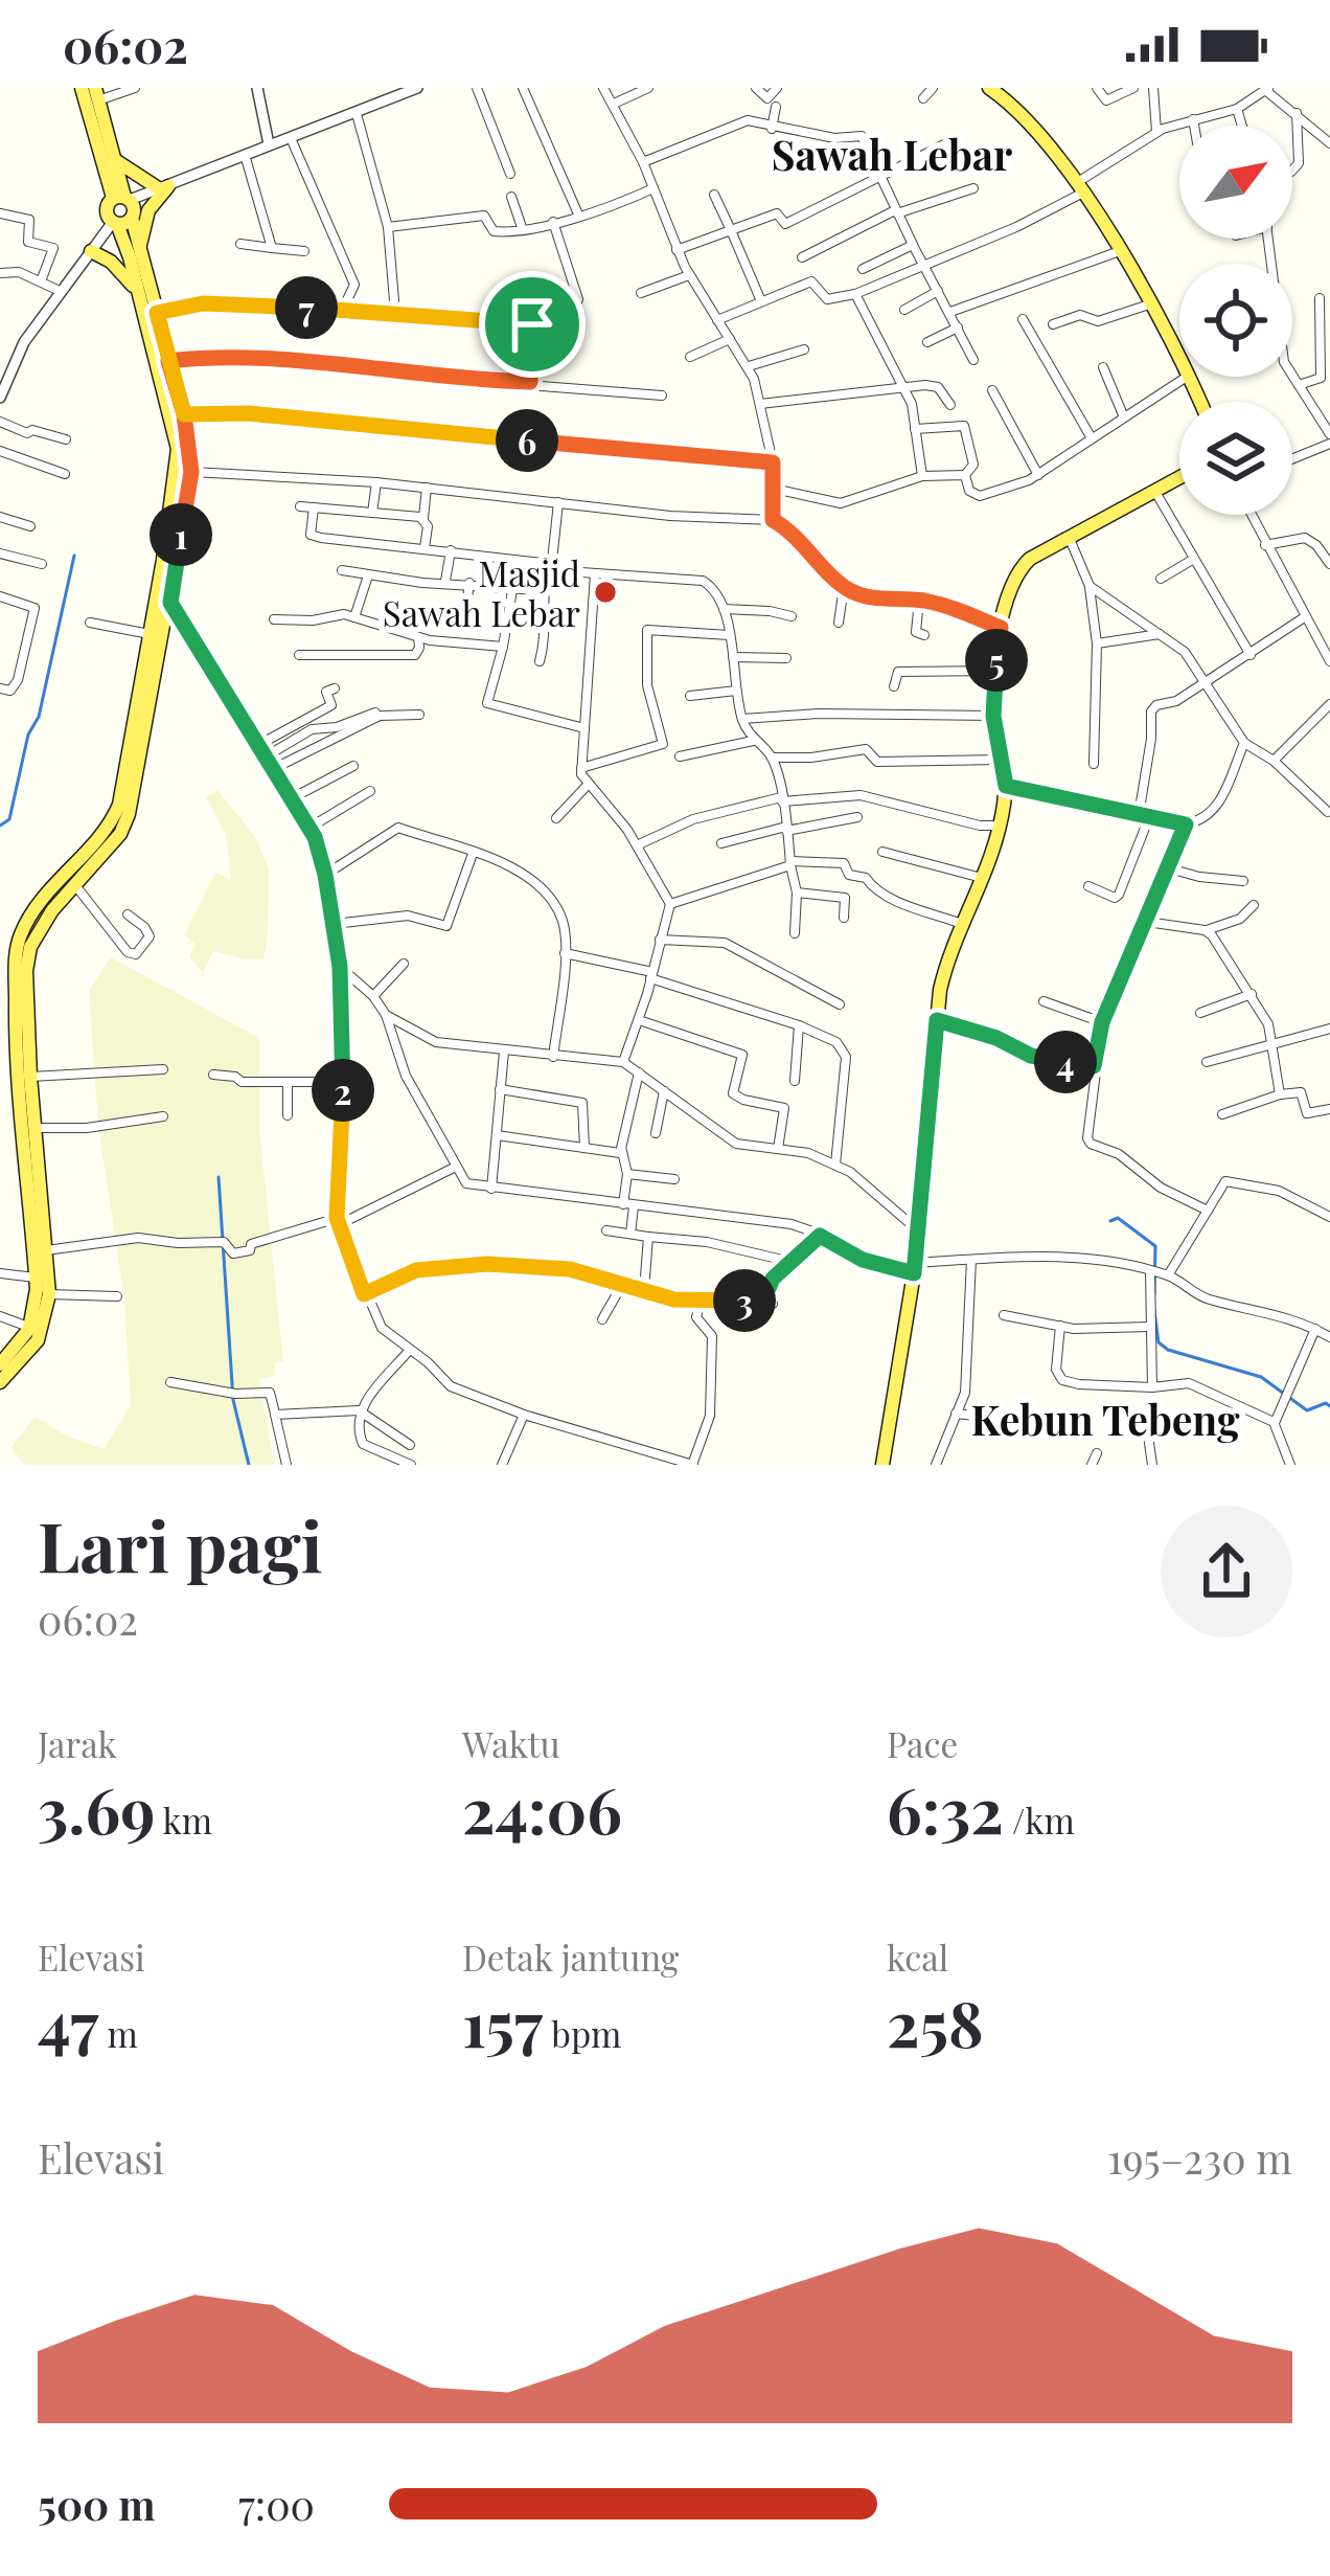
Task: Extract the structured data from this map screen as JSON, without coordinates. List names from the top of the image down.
{
  "districts": ["Sawah Lebar", "Kebun Tebeng"],
  "places": ["Masjid Sawah Lebar"],
  "north": "top right",
  "page": {
    "status": "06:02",
    "pins": [
      "7",
      "6",
      "1",
      "5",
      "4",
      "2",
      "3"
    ],
    "heading": ["Lari pagi", "06:02"],
    "stats": [
      ["Jarak", "3.69 km"],
      ["Waktu", "24:06"],
      ["Pace", "6:32 /km"],
      ["Elevasi", "47 m"],
      ["Detak jantung", "157 bpm"],
      ["kcal", "258"]
    ],
    "chart": ["Elevasi", "195–230 m"],
    "list": [
      {
        "name": "500 m",
        "note": "7:00"
      }
    ]
  }
}
